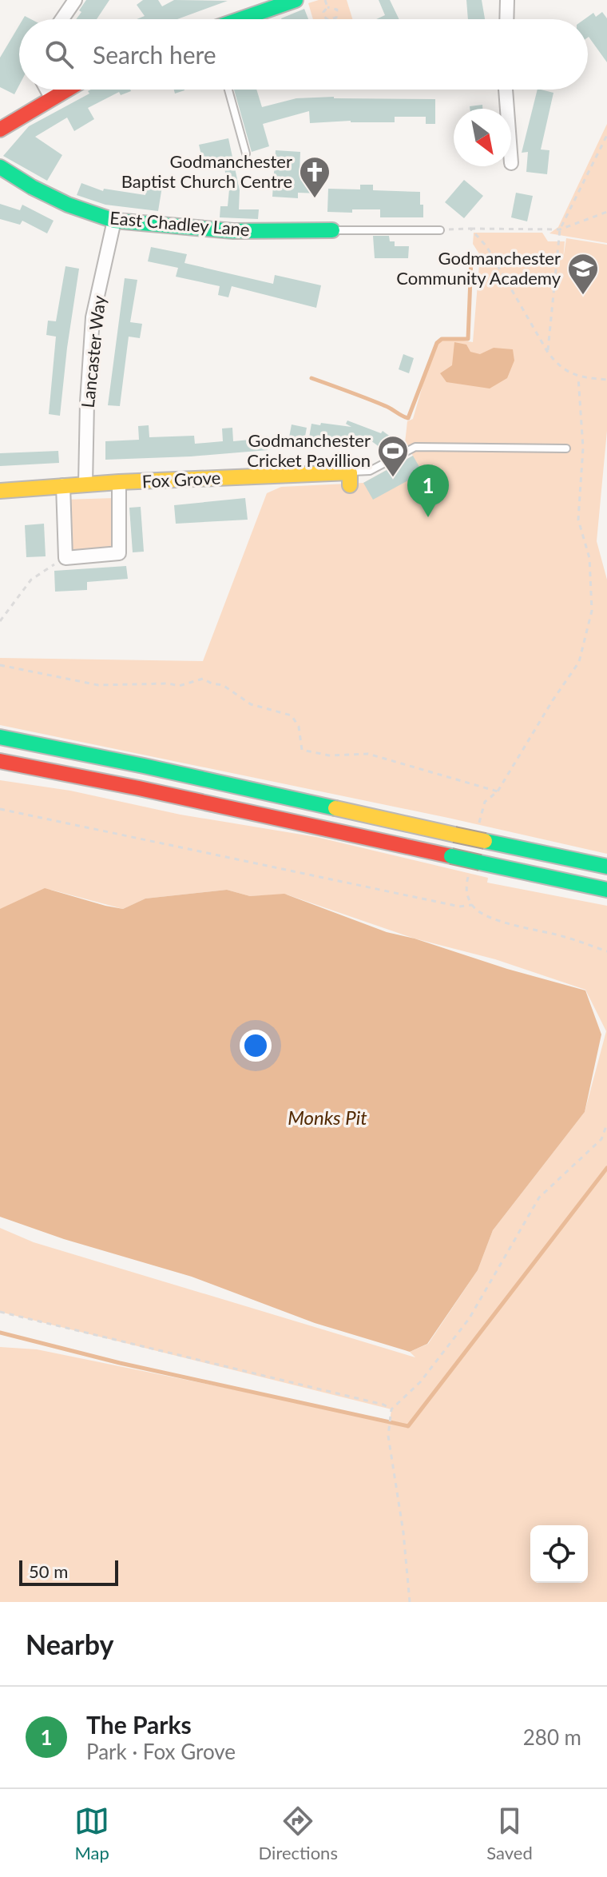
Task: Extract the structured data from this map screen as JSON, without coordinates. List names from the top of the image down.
{
  "streets": {
    "main road": ["East Chadley Lane", "Fox Grove"],
    "street": ["Lancaster Way"]
  },
  "crossings": [
    ["East Chadley Lane", "Lancaster Way"],
    ["Lancaster Way", "Fox Grove"]
  ],
  "water": ["Monks Pit"],
  "places": {
    "church": ["Godmanchester Baptist Church Centre"],
    "school or university": ["Godmanchester Community Academy"],
    "sports": ["Godmanchester Cricket Pavillion"]
  },
  "scale_bar": "50 m",
  "north": "bottom right",
  "page": {
    "search": "Search here",
    "pins": "1",
    "scale": "50 m",
    "heading": "Nearby",
    "list": [
      {
        "mark": "1",
        "name": "The Parks",
        "note": "Park · Fox Grove",
        "value": "280 m"
      }
    ],
    "nav": ["Map", "Directions", "Saved"]
  }
}
